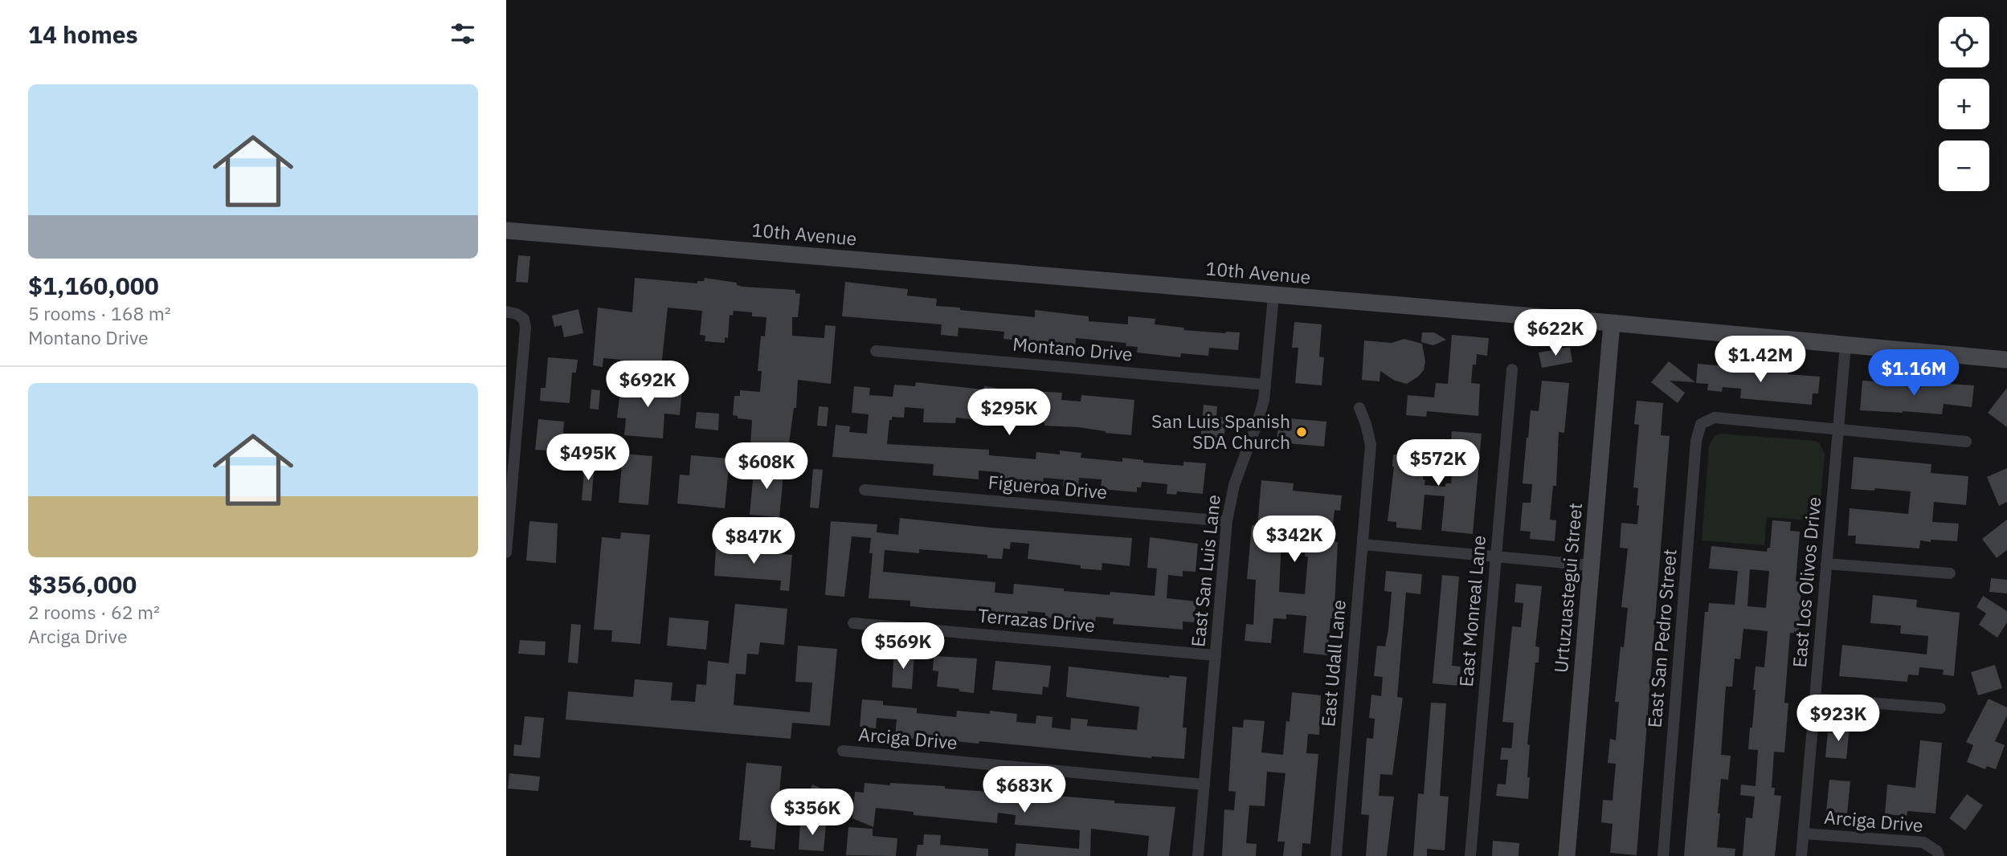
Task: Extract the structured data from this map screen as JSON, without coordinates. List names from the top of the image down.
{
  "streets": {
    "main road": ["10th Avenue", "Urtuzuastegui Street"],
    "street": [
      "Montano Drive",
      "Figueroa Drive",
      "East San Luis Lane",
      "East Los Olivos Drive",
      "East Monreal Lane",
      "Terrazas Drive",
      "East San Pedro Street",
      "East Udall Lane",
      "Arciga Drive"
    ]
  },
  "crossings": [
    ["10th Avenue", "East San Luis Lane"],
    ["10th Avenue", "East Los Olivos Drive"],
    ["10th Avenue", "Urtuzuastegui Street"],
    ["Montano Drive", "East San Luis Lane"],
    ["Figueroa Drive", "East San Luis Lane"],
    ["East San Luis Lane", "Terrazas Drive"],
    ["East San Luis Lane", "Arciga Drive"],
    ["East Los Olivos Drive", "East San Pedro Street"],
    ["East Los Olivos Drive", "Arciga Drive"]
  ],
  "places": ["San Luis Spanish SDA Church"],
  "page": {
    "heading": "14 homes",
    "map_buttons": ["+", "−"],
    "list": [
      {
        "name": "$1,160,000",
        "note": "5 rooms · 168 m² · Montano Drive"
      },
      {
        "name": "$356,000",
        "note": "2 rooms · 62 m² · Arciga Drive"
      }
    ],
    "price": [
      "$622K",
      "$1.42M",
      "$1.16M",
      "$692K",
      "$295K",
      "$495K",
      "$572K",
      "$608K",
      "$342K",
      "$847K",
      "$569K",
      "$923K",
      "$683K",
      "$356K"
    ]
  }
}
